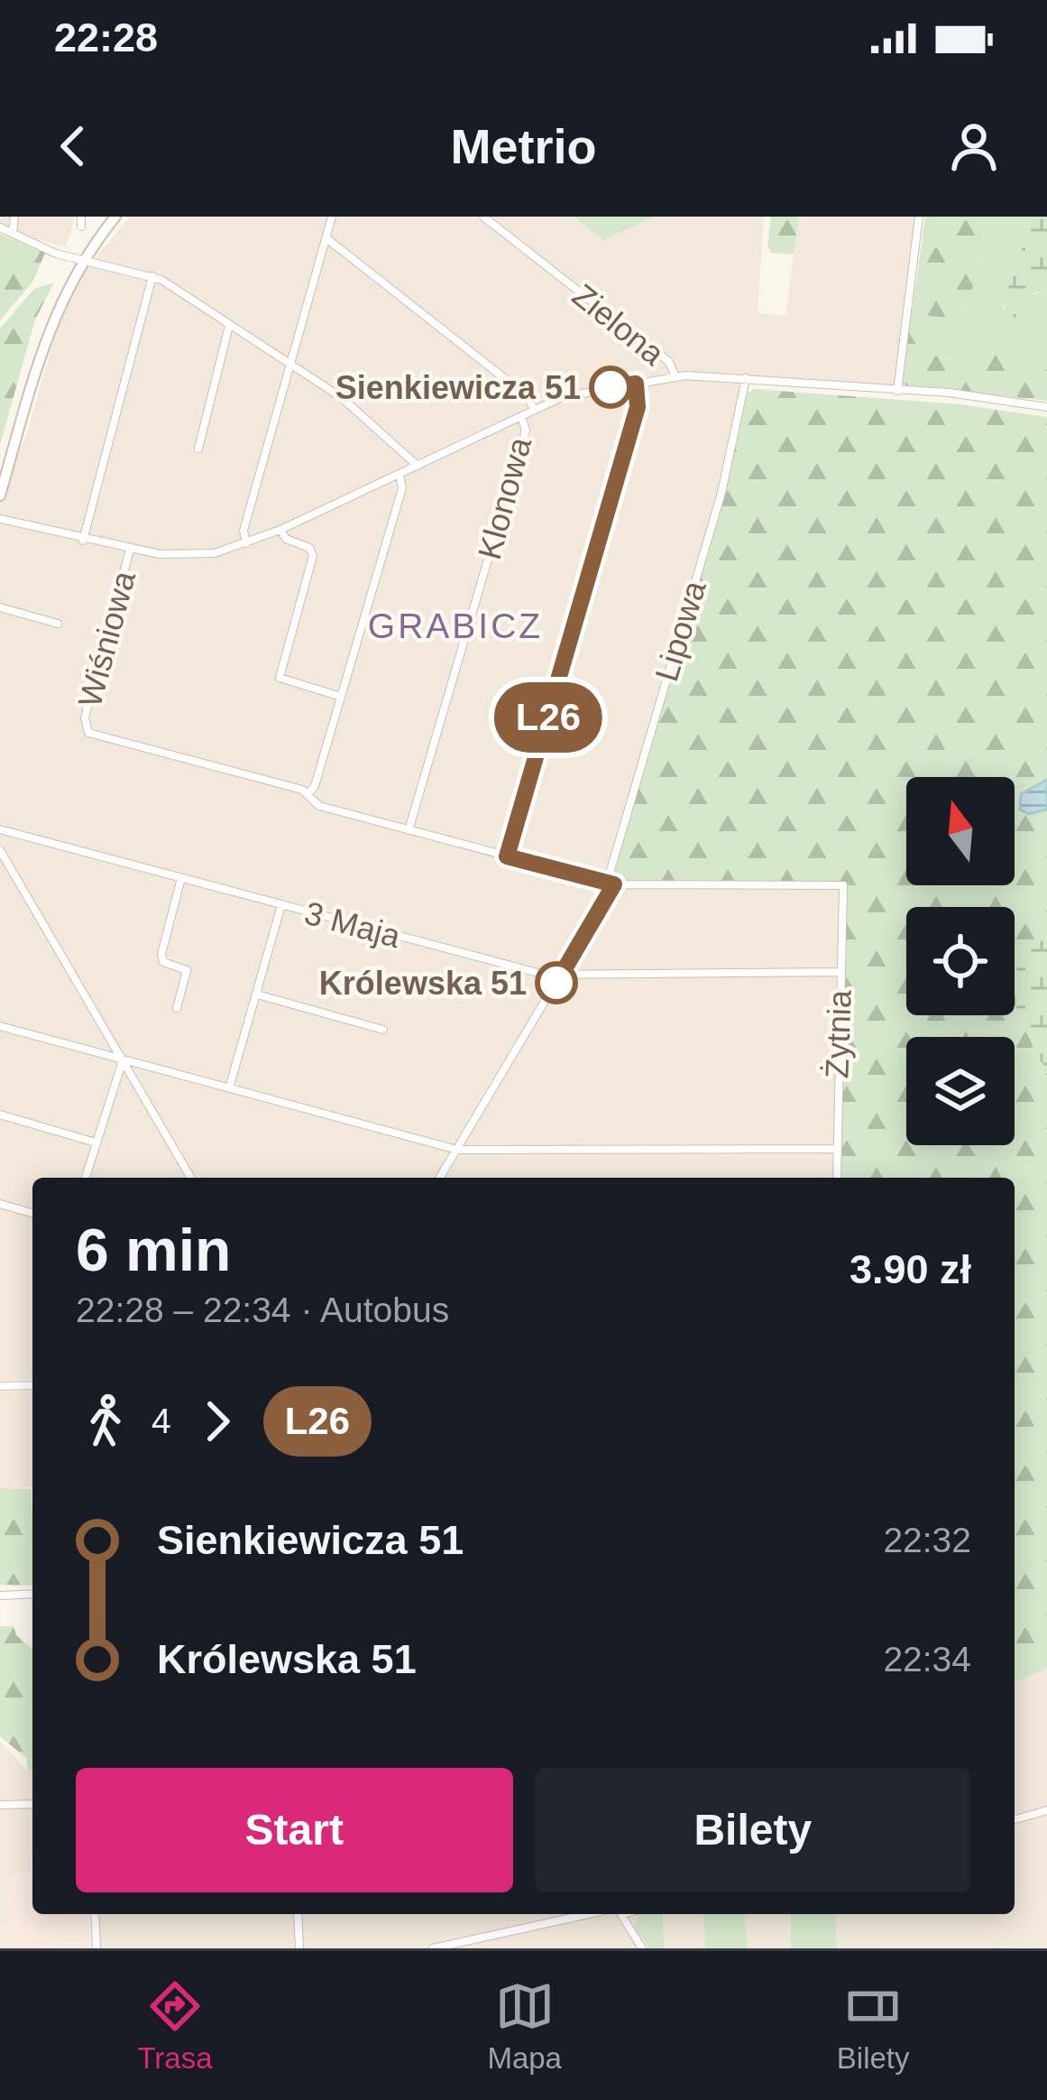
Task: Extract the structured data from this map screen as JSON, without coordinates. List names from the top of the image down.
{
  "streets": {
    "street": [
      "Zielona",
      "Klonowa",
      "Lipowa",
      "Wiśniowa",
      "3 Maja",
      "Żytnia"
    ]
  },
  "crossings": [
    ["Zielona", "Lipowa"],
    ["Lipowa", "3 Maja"],
    ["Lipowa", "Żytnia"],
    ["3 Maja", "Żytnia"]
  ],
  "districts": ["GRABICZ"],
  "places": ["Sienkiewicza 51", "Królewska 51"],
  "lines": ["bus line L26"],
  "north": "top",
  "page": {
    "status": "22:28",
    "header": "Metrio",
    "on_map": "L26",
    "heading": ["6 min", "22:28 – 22:34 · Autobus", "3.90 zł"],
    "legs": ["4", "L26"],
    "list": [
      {
        "name": "Sienkiewicza 51",
        "value": "22:32"
      },
      {
        "name": "Królewska 51",
        "value": "22:34"
      }
    ],
    "buttons": ["Start", "Bilety"],
    "tabs": ["Trasa", "Mapa", "Bilety"]
  }
}
